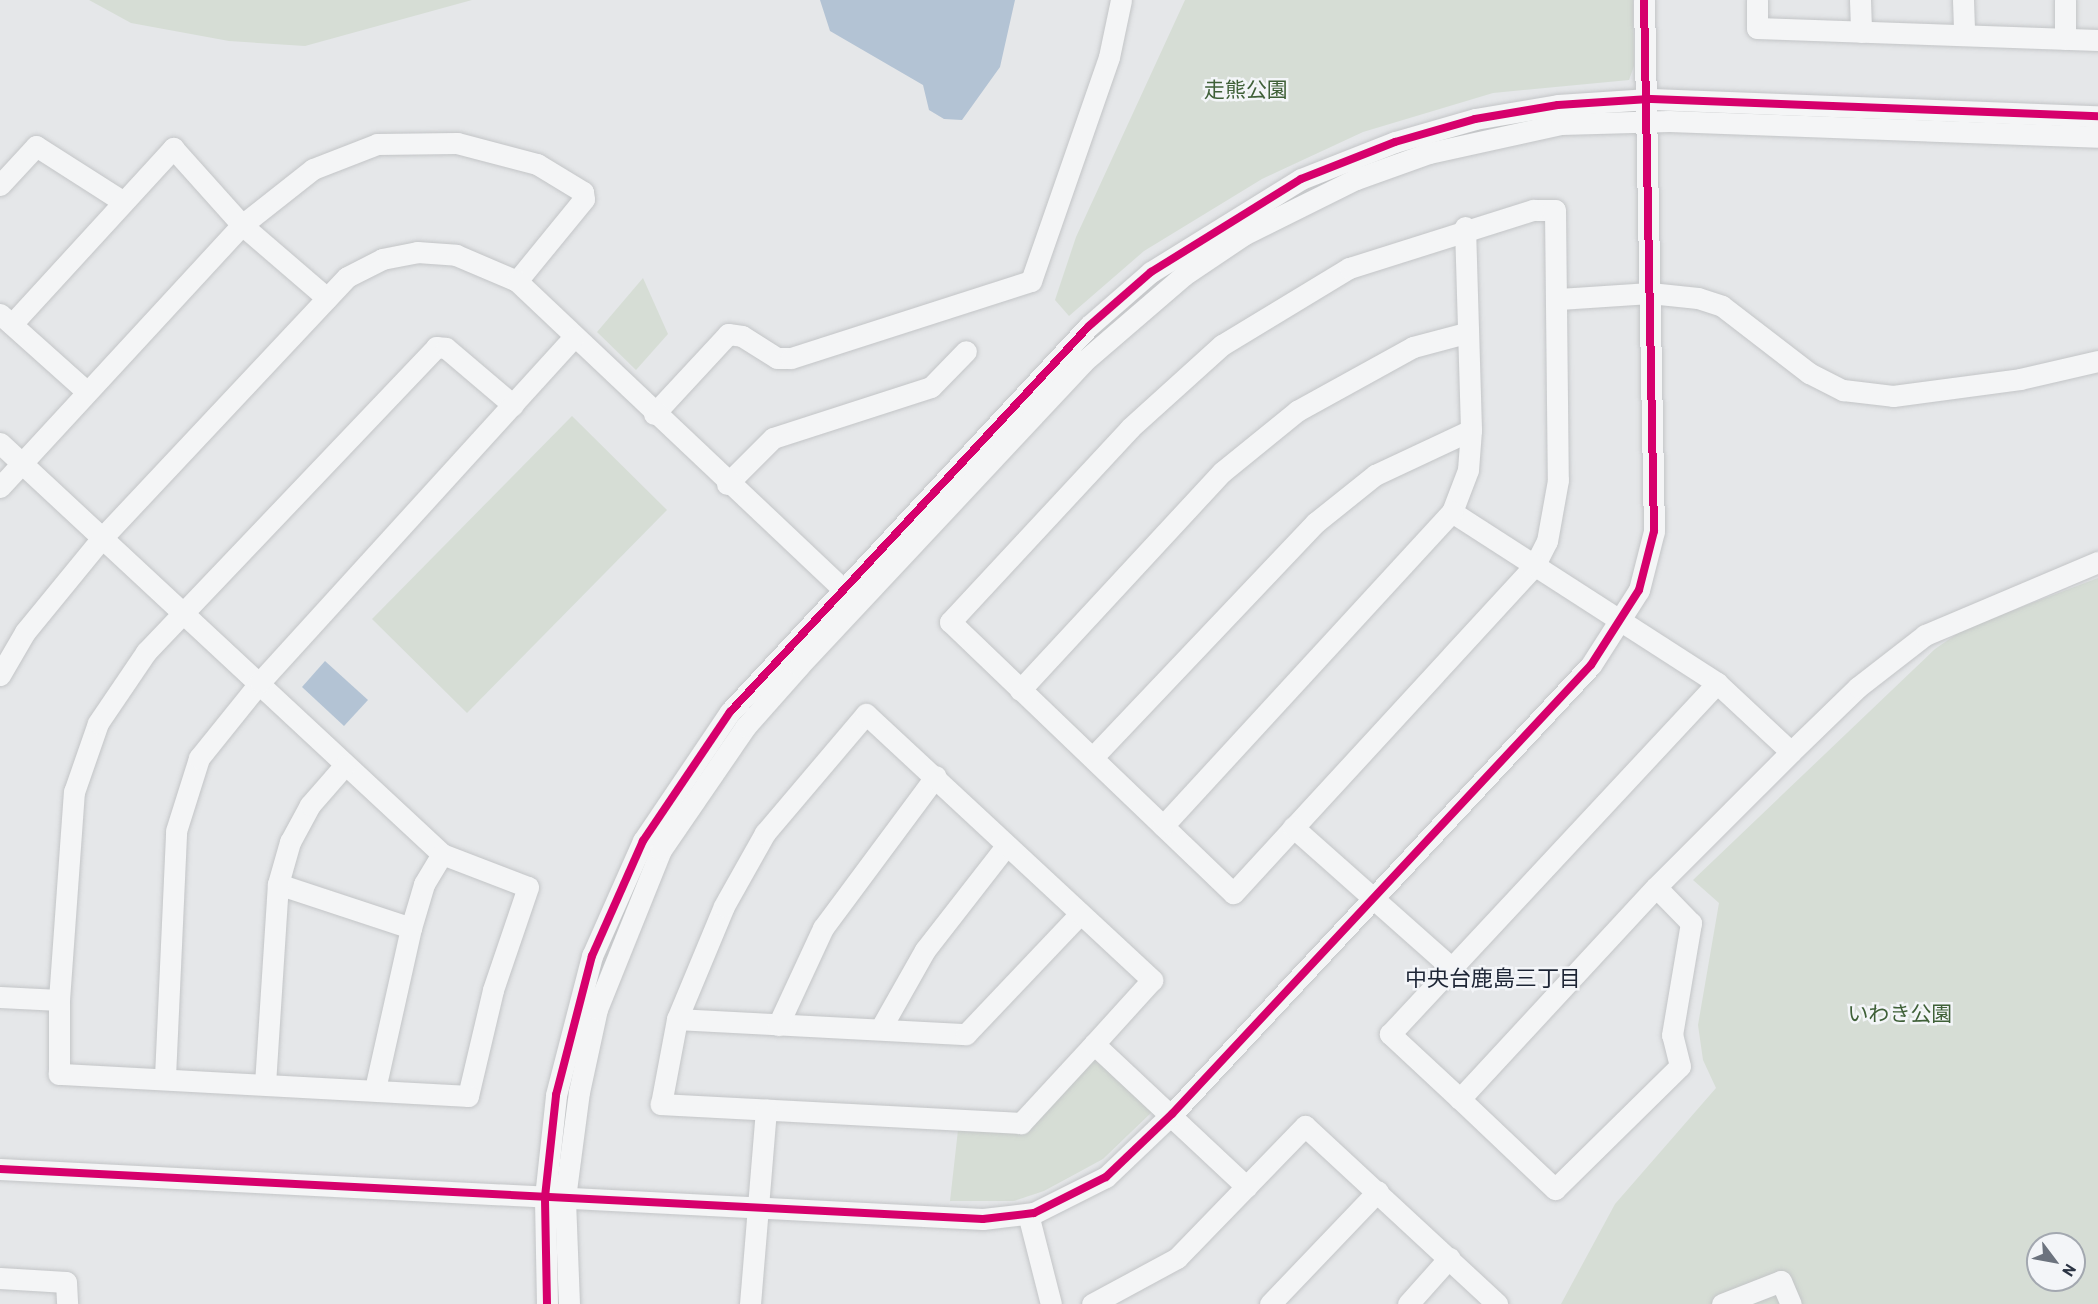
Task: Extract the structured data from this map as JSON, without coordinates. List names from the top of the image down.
{
  "districts": ["中央台鹿島三丁目"],
  "parks": ["走熊公園", "いわき公園"],
  "north": "bottom right"
}
